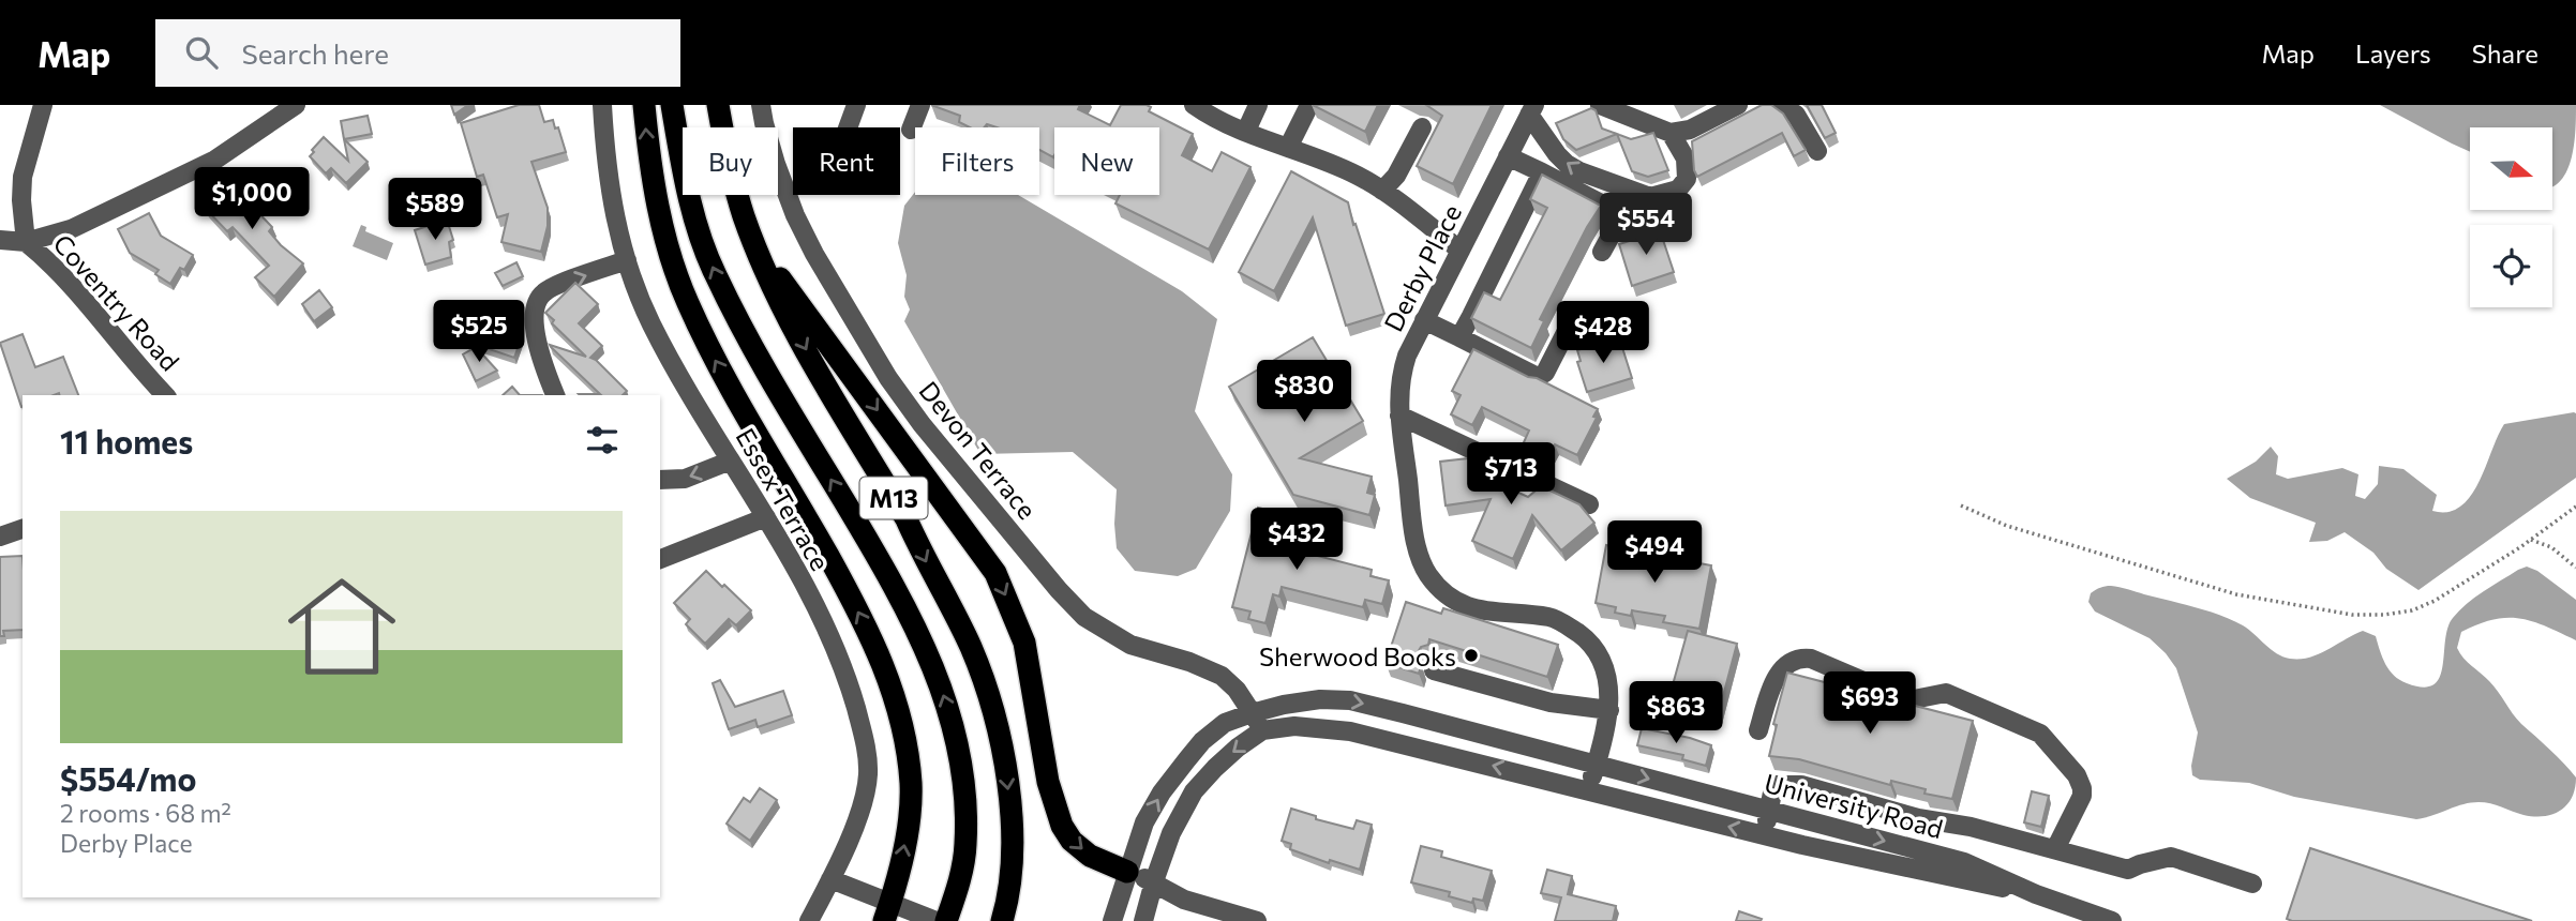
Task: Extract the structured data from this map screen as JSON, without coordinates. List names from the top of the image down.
{
  "streets": {
    "highway": ["M13"],
    "street": [
      "Derby Place",
      "Coventry Road",
      "Devon Terrace",
      "Essex Terrace",
      "University Road"
    ]
  },
  "crossings": [
    ["Derby Place", "University Road"],
    ["Devon Terrace", "University Road"]
  ],
  "places": ["Sherwood Books"],
  "north": "right",
  "page": {
    "header": "Map",
    "search": "Search here",
    "nav": ["Map", "Layers", "Share"],
    "chip": [
      "Buy",
      "Rent",
      "Filters",
      "New"
    ],
    "price": [
      "$1,000",
      "$589",
      "$554",
      "$525",
      "$428",
      "$830",
      "$713",
      "$432",
      "$494",
      "$693",
      "$863"
    ],
    "heading": "11 homes",
    "list": [
      {
        "name": "$554/mo",
        "note": "2 rooms · 68 m² · Derby Place"
      }
    ]
  }
}
